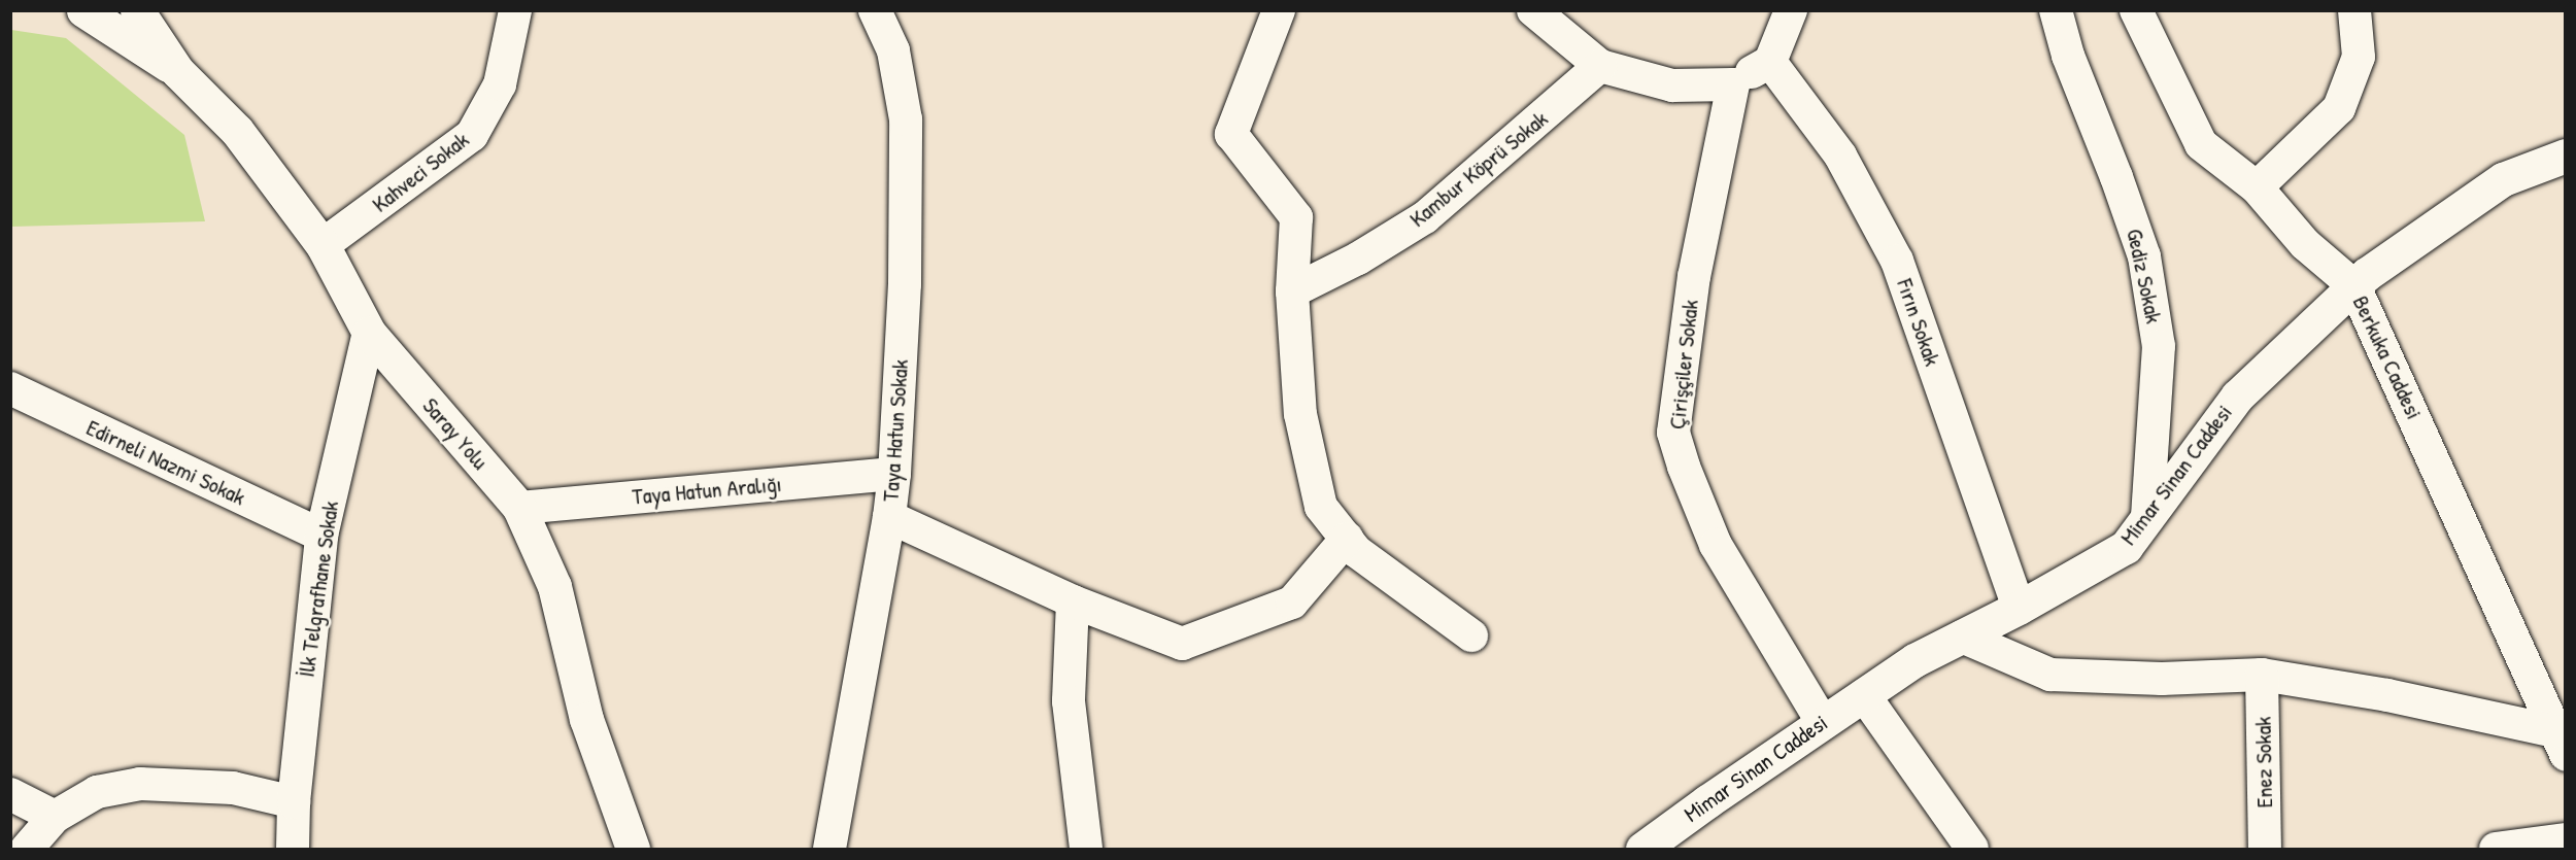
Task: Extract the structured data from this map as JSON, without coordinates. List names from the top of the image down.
{
  "streets": {
    "street": [
      "Kambur Köprü Sokak",
      "Kahveci Sokak",
      "Gediz Sokak",
      "Fırın Sokak",
      "Berkuka Caddesi",
      "Çirişçiler Sokak",
      "Taya Hatun Sokak",
      "Saray Yolu",
      "Edirneli Nazmi Sokak",
      "Mimar Sinan Caddesi",
      "Taya Hatun Aralığı",
      "İlk Telgrafhane Sokak",
      "Enez Sokak"
    ]
  },
  "crossings": [
    ["Kahveci Sokak", "Saray Yolu"],
    ["Gediz Sokak", "Mimar Sinan Caddesi"],
    ["Fırın Sokak", "Mimar Sinan Caddesi"],
    ["Berkuka Caddesi", "Mimar Sinan Caddesi"],
    ["Çirişçiler Sokak", "Mimar Sinan Caddesi"],
    ["Taya Hatun Sokak", "Taya Hatun Aralığı"],
    ["Saray Yolu", "Taya Hatun Aralığı"],
    ["Saray Yolu", "İlk Telgrafhane Sokak"],
    ["Edirneli Nazmi Sokak", "İlk Telgrafhane Sokak"]
  ]
}
